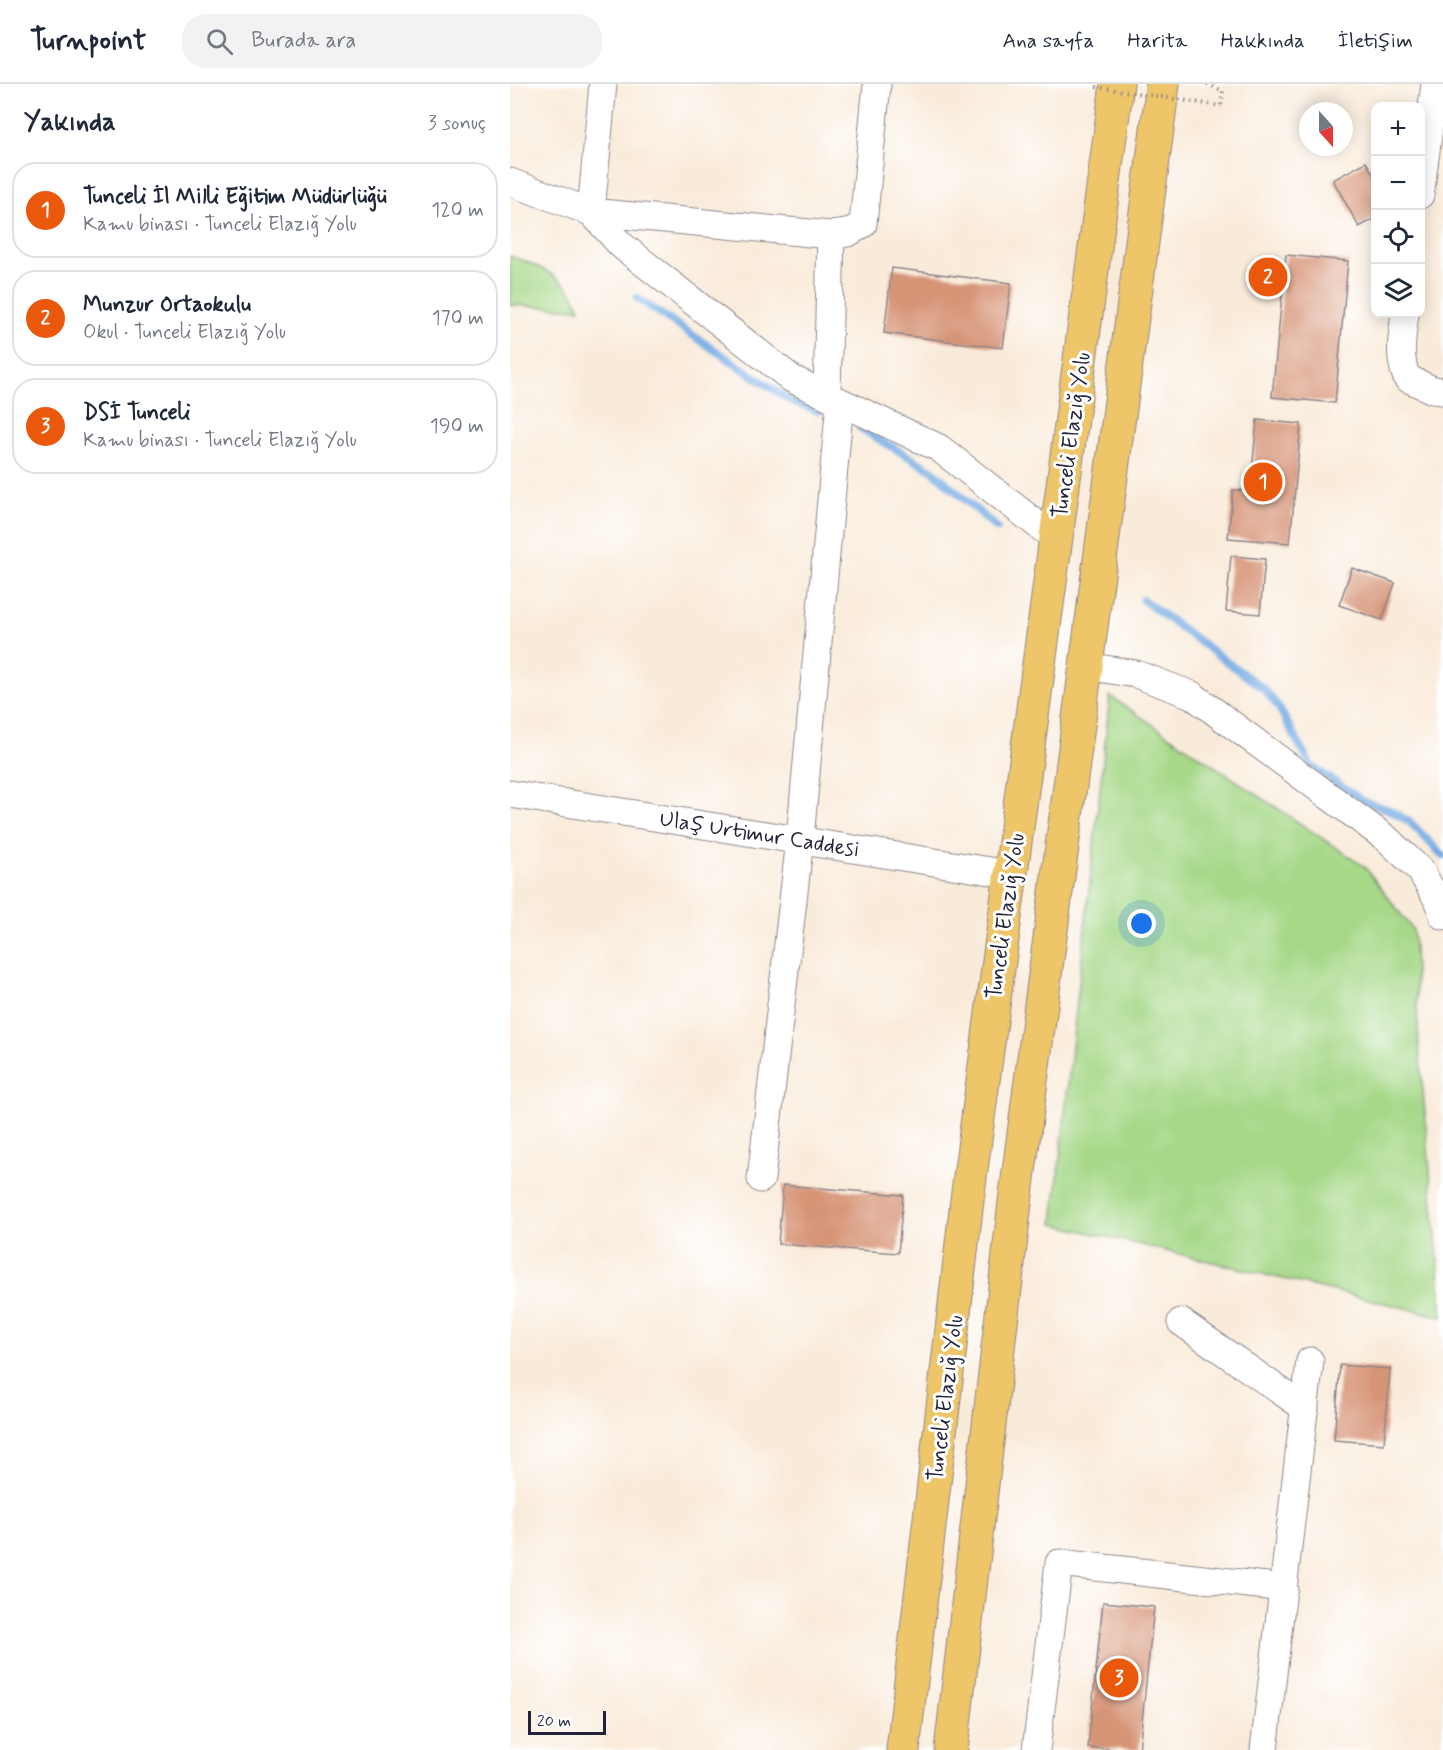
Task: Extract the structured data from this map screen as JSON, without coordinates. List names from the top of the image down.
{
  "streets": {
    "main road": ["Tunceli Elazığ Yolu"],
    "street": ["Ulaş Urtimur Caddesi"]
  },
  "crossings": [
    ["Tunceli Elazığ Yolu", "Ulaş Urtimur Caddesi"]
  ],
  "scale_bar": "20 m",
  "north": "bottom",
  "page": {
    "header": "Turnpoint",
    "search": "Burada ara",
    "nav": [
      "Ana sayfa",
      "Harita",
      "Hakkında",
      "İletişim"
    ],
    "heading": ["Yakında", "3 sonuç"],
    "map_buttons": ["+", "−"],
    "list": [
      {
        "mark": "1",
        "name": "Tunceli İl Milli Eğitim Müdürlüğü",
        "note": "Kamu binası · Tunceli Elazığ Yolu",
        "value": "120 m"
      },
      {
        "mark": "2",
        "name": "Munzur Ortaokulu",
        "note": "Okul · Tunceli Elazığ Yolu",
        "value": "170 m"
      },
      {
        "mark": "3",
        "name": "DSİ Tunceli",
        "note": "Kamu binası · Tunceli Elazığ Yolu",
        "value": "190 m"
      }
    ],
    "pins": ["2", "1", "3"],
    "scale": "20 m"
  }
}
